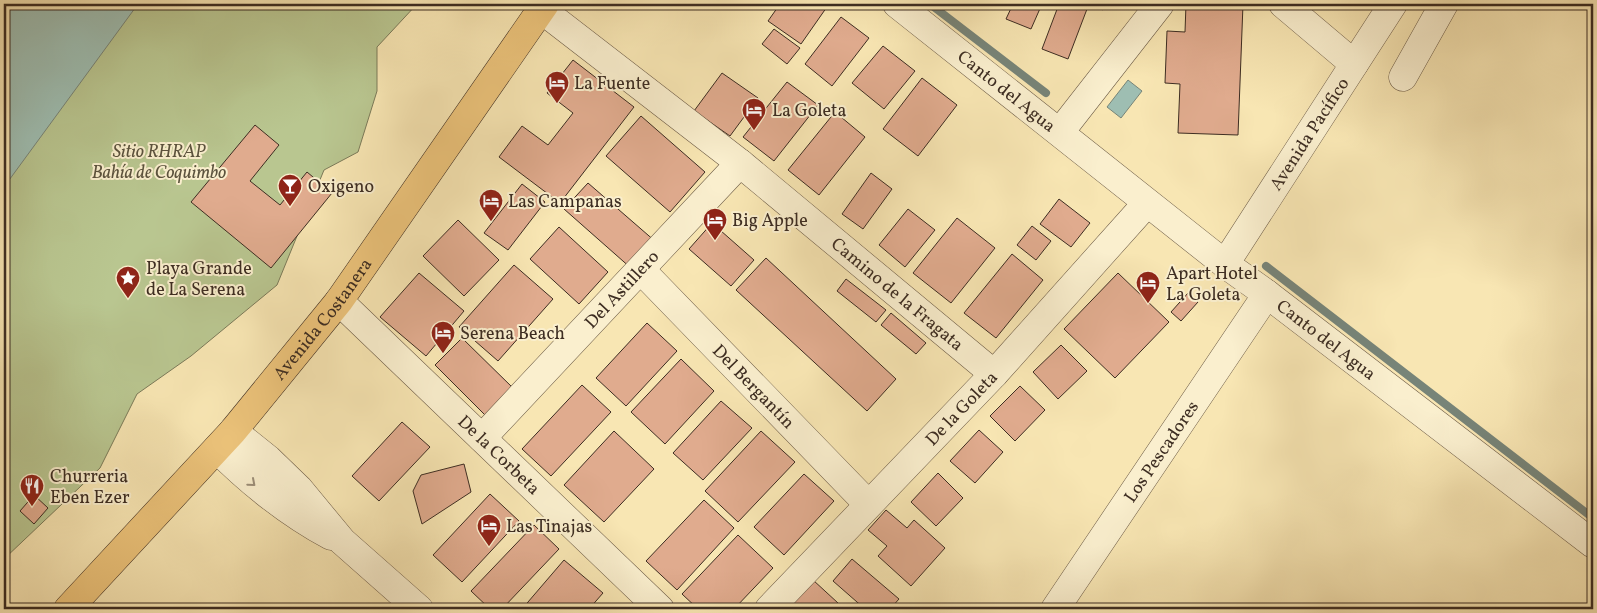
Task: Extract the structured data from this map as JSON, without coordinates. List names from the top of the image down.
{
  "streets": {
    "main road": ["Avenida Costanera"],
    "street": [
      "Canto del Agua",
      "Avenida Pacífico",
      "Del Astillero",
      "Camino de la Fragata",
      "Del Bergantín",
      "De la Goleta",
      "Los Pescadores",
      "De la Corbeta"
    ]
  },
  "crossings": [
    ["Canto del Agua", "Avenida Pacífico"],
    ["Canto del Agua", "De la Goleta"],
    ["Canto del Agua", "Los Pescadores"],
    ["Del Astillero", "Camino de la Fragata"],
    ["Del Astillero", "Del Bergantín"],
    ["Del Astillero", "De la Corbeta"],
    ["Camino de la Fragata", "Avenida Costanera"],
    ["Camino de la Fragata", "De la Goleta"],
    ["Avenida Costanera", "De la Corbeta"],
    ["Del Bergantín", "De la Goleta"]
  ],
  "parks": ["Sitio RHRAP Bahía de Coquimbo"],
  "places": {
    "hotel": [
      "La Fuente",
      "La Goleta",
      "Las Campanas",
      "Big Apple",
      "Apart Hotel La Goleta",
      "Serena Beach",
      "Las Tinajas"
    ],
    "bar": ["Oxigeno"],
    "place": ["Playa Grande de La Serena"],
    "restaurant": ["Churreria Eben Ezer"]
  }
}
